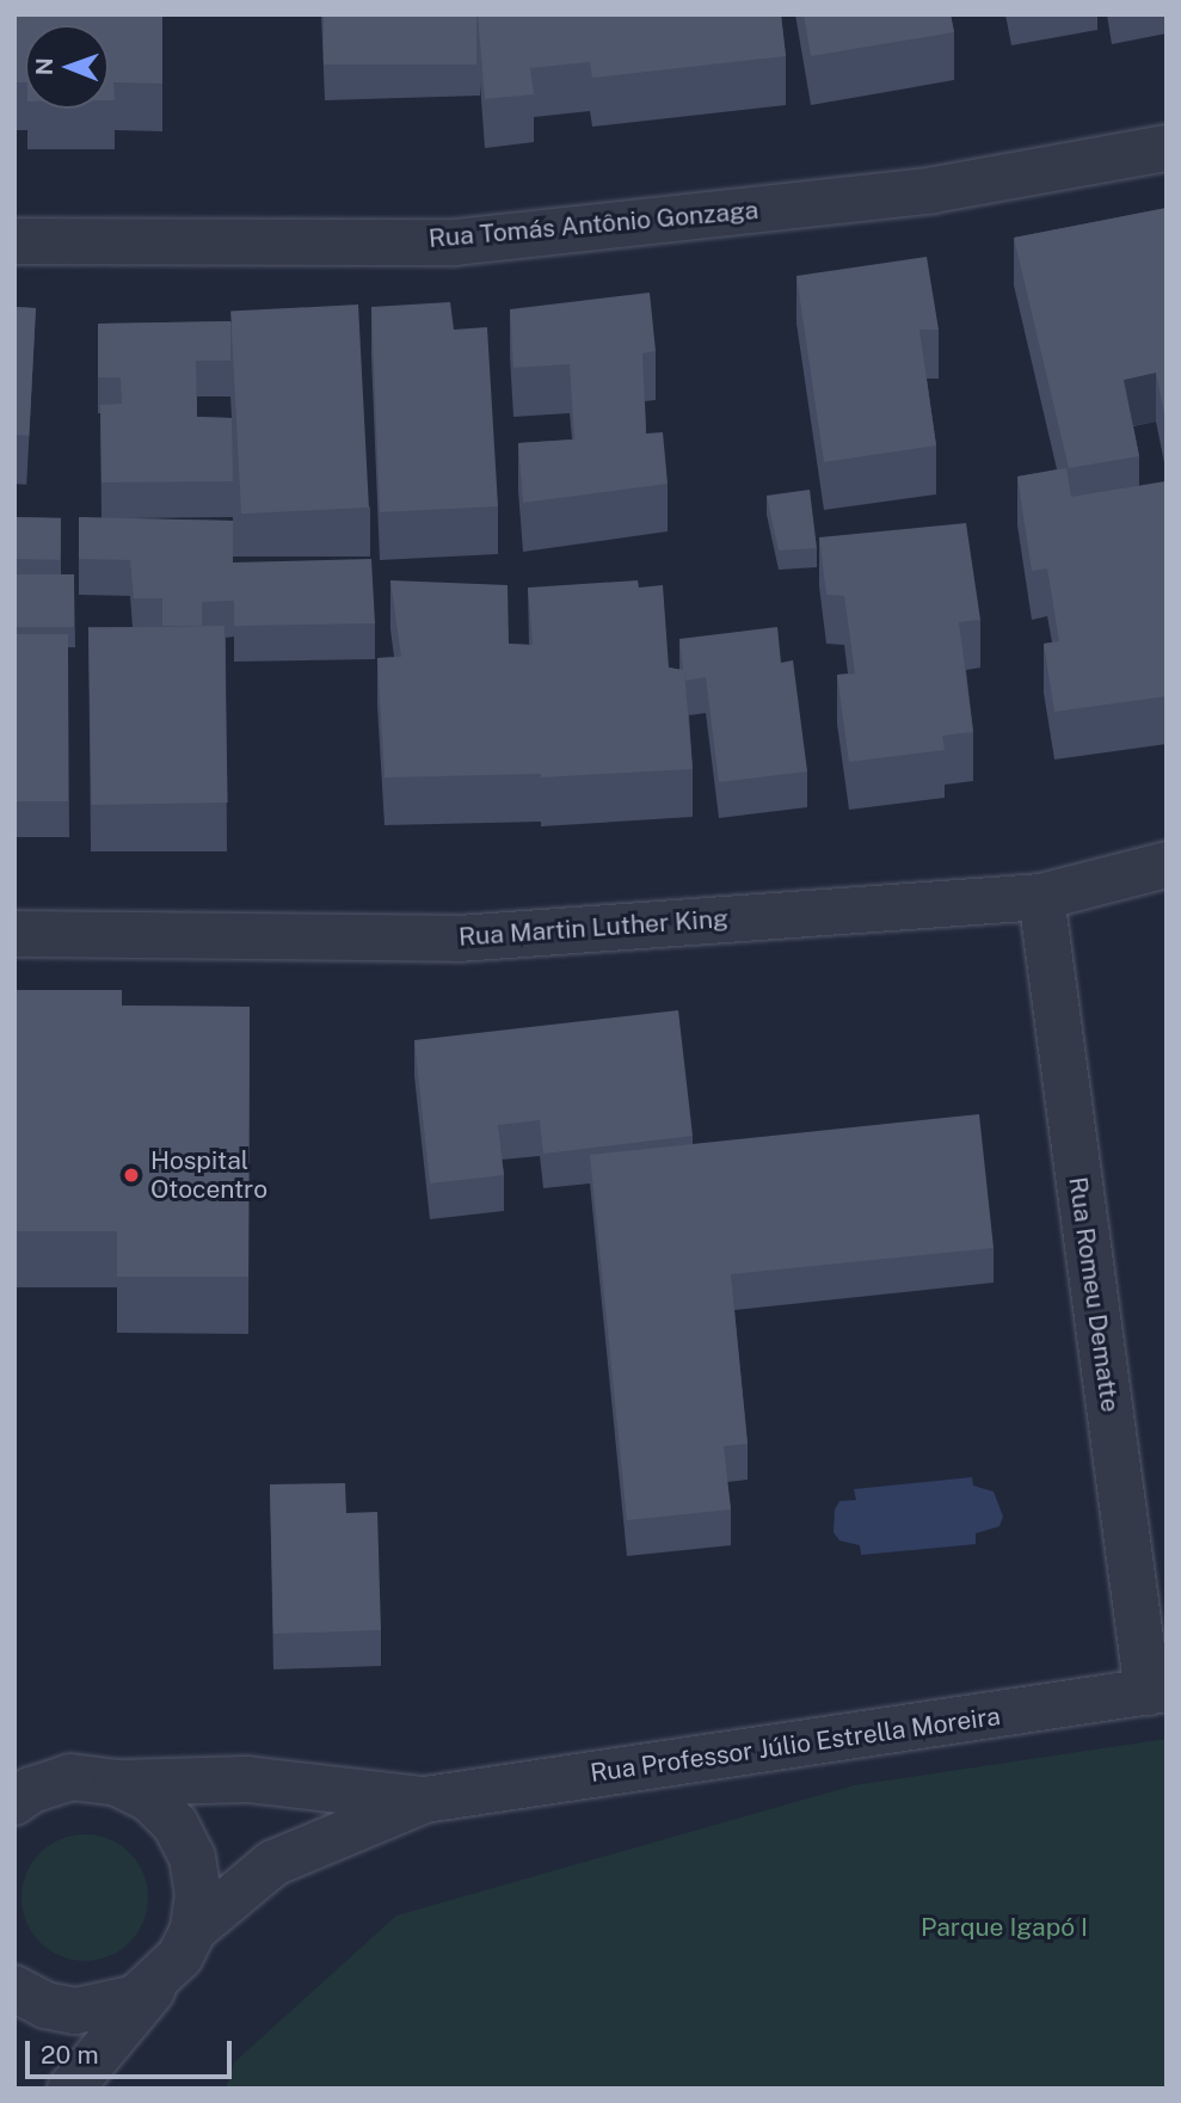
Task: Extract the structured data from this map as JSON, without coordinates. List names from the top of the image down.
{
  "streets": {
    "street": [
      "Rua Tomás Antônio Gonzaga",
      "Rua Martin Luther King",
      "Rua Romeu Dematte",
      "Rua Professor Júlio Estrella Moreira"
    ]
  },
  "crossings": [
    ["Rua Martin Luther King", "Rua Romeu Dematte"],
    ["Rua Romeu Dematte", "Rua Professor Júlio Estrella Moreira"]
  ],
  "parks": ["Parque Igapó I"],
  "places": ["Hospital Otocentro"],
  "scale_bar": "20 m",
  "north": "left"
}
